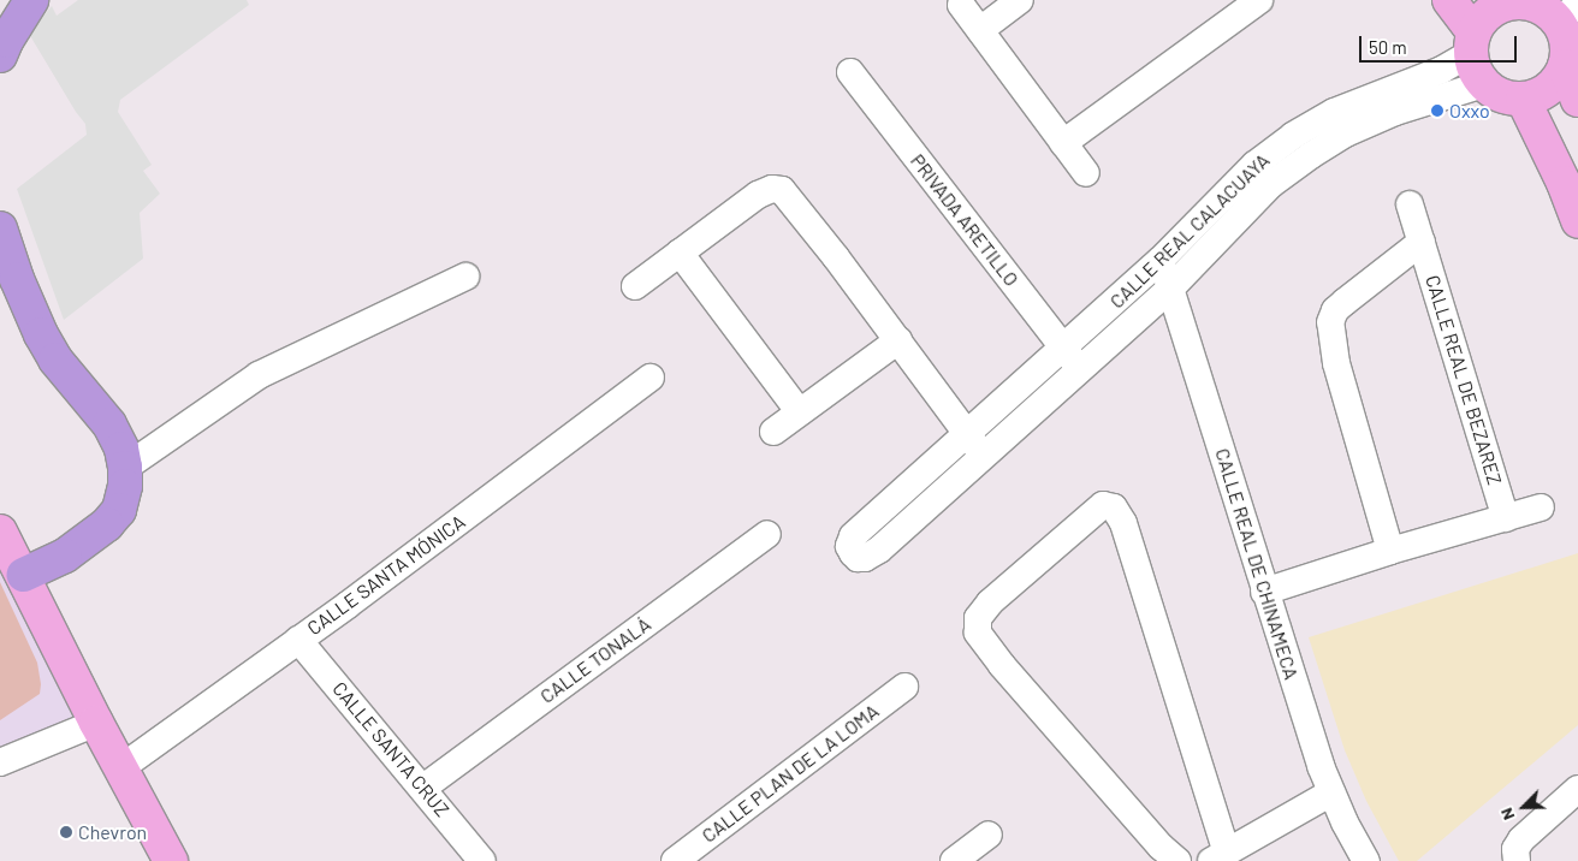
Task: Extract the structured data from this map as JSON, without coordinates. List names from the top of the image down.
{
  "streets": {
    "street": [
      "PRIVADA ARETILLO",
      "CALLE REAL CALACUAYA",
      "CALLE REAL DE BEZAREZ",
      "CALLE REAL DE CHINAMECA",
      "CALLE SANTA MÓNICA",
      "CALLE TONALÁ",
      "CALLE SANTA CRUZ",
      "CALLE PLAN DE LA LOMA"
    ]
  },
  "crossings": [
    ["PRIVADA ARETILLO", "CALLE REAL CALACUAYA"],
    ["CALLE REAL CALACUAYA", "CALLE REAL DE CHINAMECA"],
    ["CALLE SANTA MÓNICA", "CALLE SANTA CRUZ"],
    ["CALLE TONALÁ", "CALLE SANTA CRUZ"]
  ],
  "places": ["Oxxo", "Chevron"],
  "scale_bar": "50 m",
  "north": "bottom left"
}
